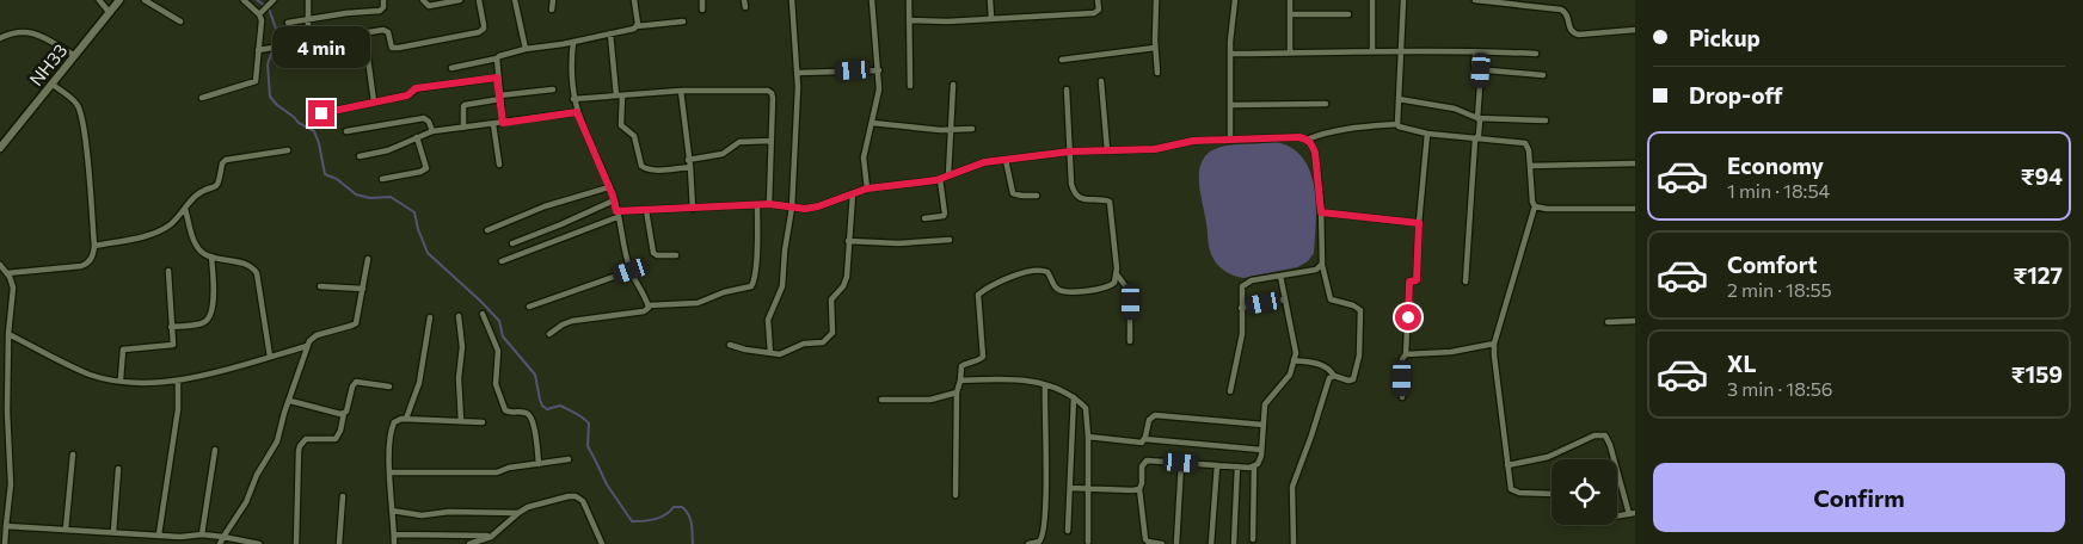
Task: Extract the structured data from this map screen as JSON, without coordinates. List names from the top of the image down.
{
  "streets": {
    "main road": ["NH33"]
  },
  "page": {
    "banner": ["Pickup", "Drop-off"],
    "bubble": "4 min",
    "list": [
      {
        "name": "Economy",
        "note": "1 min · 18:54",
        "value": "₹94"
      },
      {
        "name": "Comfort",
        "note": "2 min · 18:55",
        "value": "₹127"
      },
      {
        "name": "XL",
        "note": "3 min · 18:56",
        "value": "₹159"
      }
    ],
    "buttons": "Confirm"
  }
}
